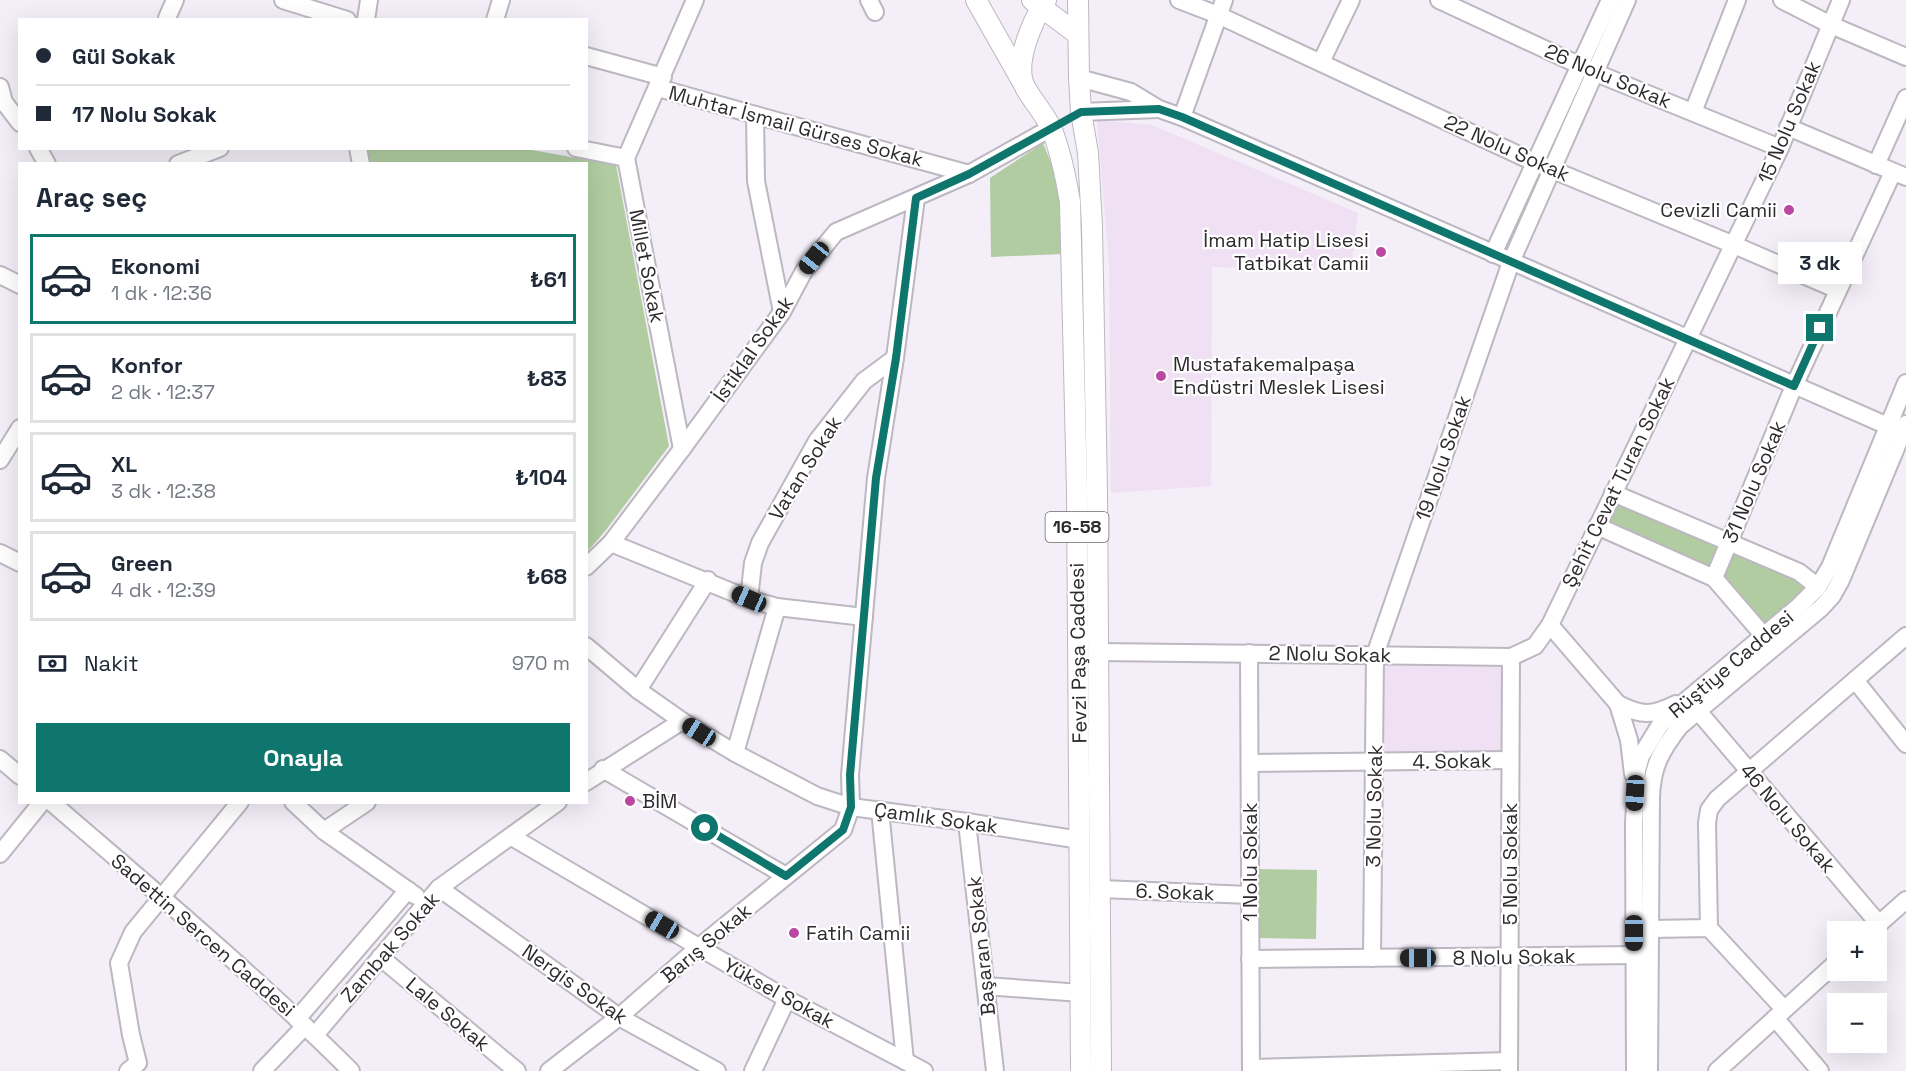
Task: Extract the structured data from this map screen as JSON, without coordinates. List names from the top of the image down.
{
  "streets": {
    "main road": ["16-58", "Fevzi Paşa Caddesi"],
    "street": [
      "26 Nolu Sokak",
      "15 Nolu Sokak",
      "Muhtar İsmail Gürses Sokak",
      "22 Nolu Sokak",
      "Millet Sokak",
      "İstiklal Sokak",
      "19 Nolu Sokak",
      "Vatan Sokak",
      "Şehit Cevat Turan Sokak",
      "31 Nolu Sokak",
      "2 Nolu Sokak",
      "Rüştiye Caddesi",
      "4. Sokak",
      "3 Nolu Sokak",
      "Çamlık Sokak",
      "46 Nolu Sokak",
      "1 Nolu Sokak",
      "5 Nolu Sokak",
      "6. Sokak",
      "Sadettin Sercen Caddesi",
      "Barış Sokak",
      "Başaran Sokak",
      "Zambak Sokak",
      "8 Nolu Sokak",
      "Nergis Sokak",
      "Yüksel Sokak",
      "Lale Sokak"
    ]
  },
  "crossings": [
    ["26 Nolu Sokak", "15 Nolu Sokak"],
    ["15 Nolu Sokak", "22 Nolu Sokak"],
    ["15 Nolu Sokak", "Şehit Cevat Turan Sokak"],
    ["Muhtar İsmail Gürses Sokak", "İstiklal Sokak"],
    ["22 Nolu Sokak", "19 Nolu Sokak"],
    ["22 Nolu Sokak", "31 Nolu Sokak"],
    ["Millet Sokak", "İstiklal Sokak"],
    ["İstiklal Sokak", "Fevzi Paşa Caddesi"],
    ["19 Nolu Sokak", "2 Nolu Sokak"],
    ["19 Nolu Sokak", "3 Nolu Sokak"],
    ["Şehit Cevat Turan Sokak", "2 Nolu Sokak"],
    ["Fevzi Paşa Caddesi", "2 Nolu Sokak"],
    ["Fevzi Paşa Caddesi", "Çamlık Sokak"],
    ["Fevzi Paşa Caddesi", "6. Sokak"],
    ["2 Nolu Sokak", "3 Nolu Sokak"],
    ["2 Nolu Sokak", "1 Nolu Sokak"],
    ["2 Nolu Sokak", "5 Nolu Sokak"],
    ["Rüştiye Caddesi", "46 Nolu Sokak"],
    ["Rüştiye Caddesi", "8 Nolu Sokak"],
    ["4. Sokak", "3 Nolu Sokak"],
    ["4. Sokak", "1 Nolu Sokak"],
    ["4. Sokak", "5 Nolu Sokak"],
    ["3 Nolu Sokak", "8 Nolu Sokak"],
    ["Çamlık Sokak", "Barış Sokak"],
    ["Çamlık Sokak", "Başaran Sokak"],
    ["1 Nolu Sokak", "6. Sokak"],
    ["1 Nolu Sokak", "8 Nolu Sokak"],
    ["5 Nolu Sokak", "8 Nolu Sokak"],
    ["Sadettin Sercen Caddesi", "Zambak Sokak"],
    ["Barış Sokak", "Nergis Sokak"],
    ["Barış Sokak", "Yüksel Sokak"],
    ["Zambak Sokak", "Nergis Sokak"],
    ["Zambak Sokak", "Yüksel Sokak"],
    ["Zambak Sokak", "Lale Sokak"]
  ],
  "places": [
    "Cevizli Camii",
    "İmam Hatip Lisesi Tatbikat Camii",
    "Mustafakemalpaşa Endüstri Meslek Lisesi",
    "BİM",
    "Fatih Camii"
  ],
  "page": {
    "banner": ["Gül Sokak", "17 Nolu Sokak"],
    "heading": "Araç seç",
    "list": [
      {
        "name": "Ekonomi",
        "note": "1 dk · 12:36",
        "value": "₺61"
      },
      {
        "name": "Konfor",
        "note": "2 dk · 12:37",
        "value": "₺83"
      },
      {
        "name": "XL",
        "note": "3 dk · 12:38",
        "value": "₺104"
      },
      {
        "name": "Green",
        "note": "4 dk · 12:39",
        "value": "₺68"
      }
    ],
    "bubble": "3 dk",
    "pay": ["Nakit", "970 m"],
    "buttons": "Onayla",
    "map_buttons": ["+", "−"]
  }
}
